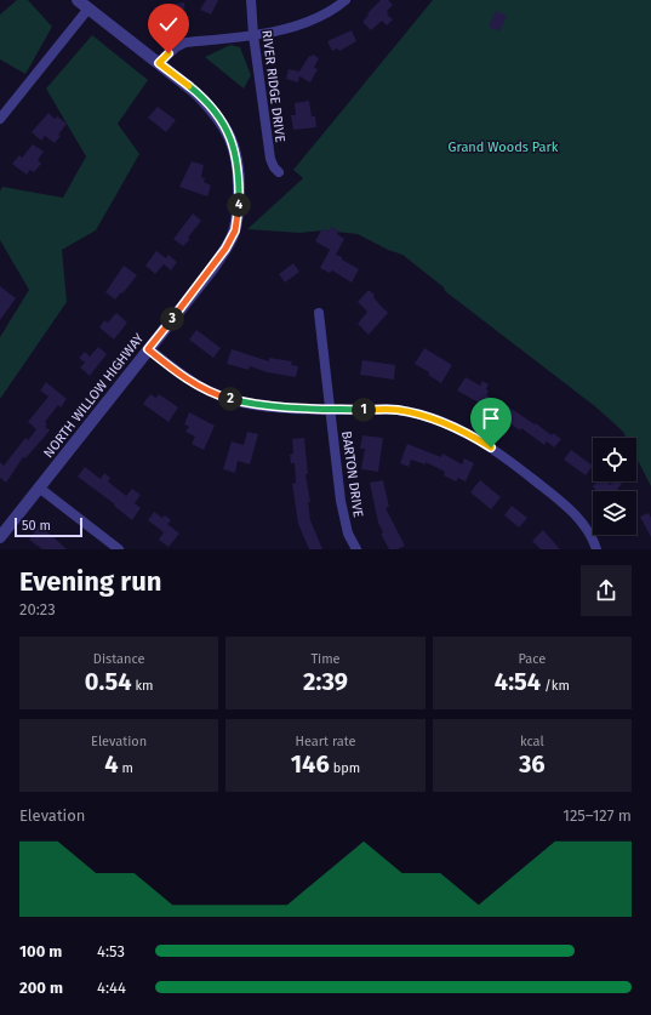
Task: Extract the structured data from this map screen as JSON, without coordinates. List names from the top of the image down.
{
  "streets": {
    "street": ["RIVER RIDGE DRIVE", "NORTH WILLOW HIGHWAY", "BARTON DRIVE"]
  },
  "parks": ["Grand Woods Park"],
  "scale_bar": "50 m",
  "page": {
    "pins": [
      "4",
      "3",
      "2",
      "1"
    ],
    "scale": "50 m",
    "heading": ["Evening run", "20:23"],
    "stats": [
      ["Distance", "0.54 km"],
      ["Time", "2:39"],
      ["Pace", "4:54 /km"],
      ["Elevation", "4 m"],
      ["Heart rate", "146 bpm"],
      ["kcal", "36"]
    ],
    "chart": ["Elevation", "125–127 m"],
    "list": [
      {
        "name": "100 m",
        "note": "4:53"
      },
      {
        "name": "200 m",
        "note": "4:44"
      }
    ]
  }
}
